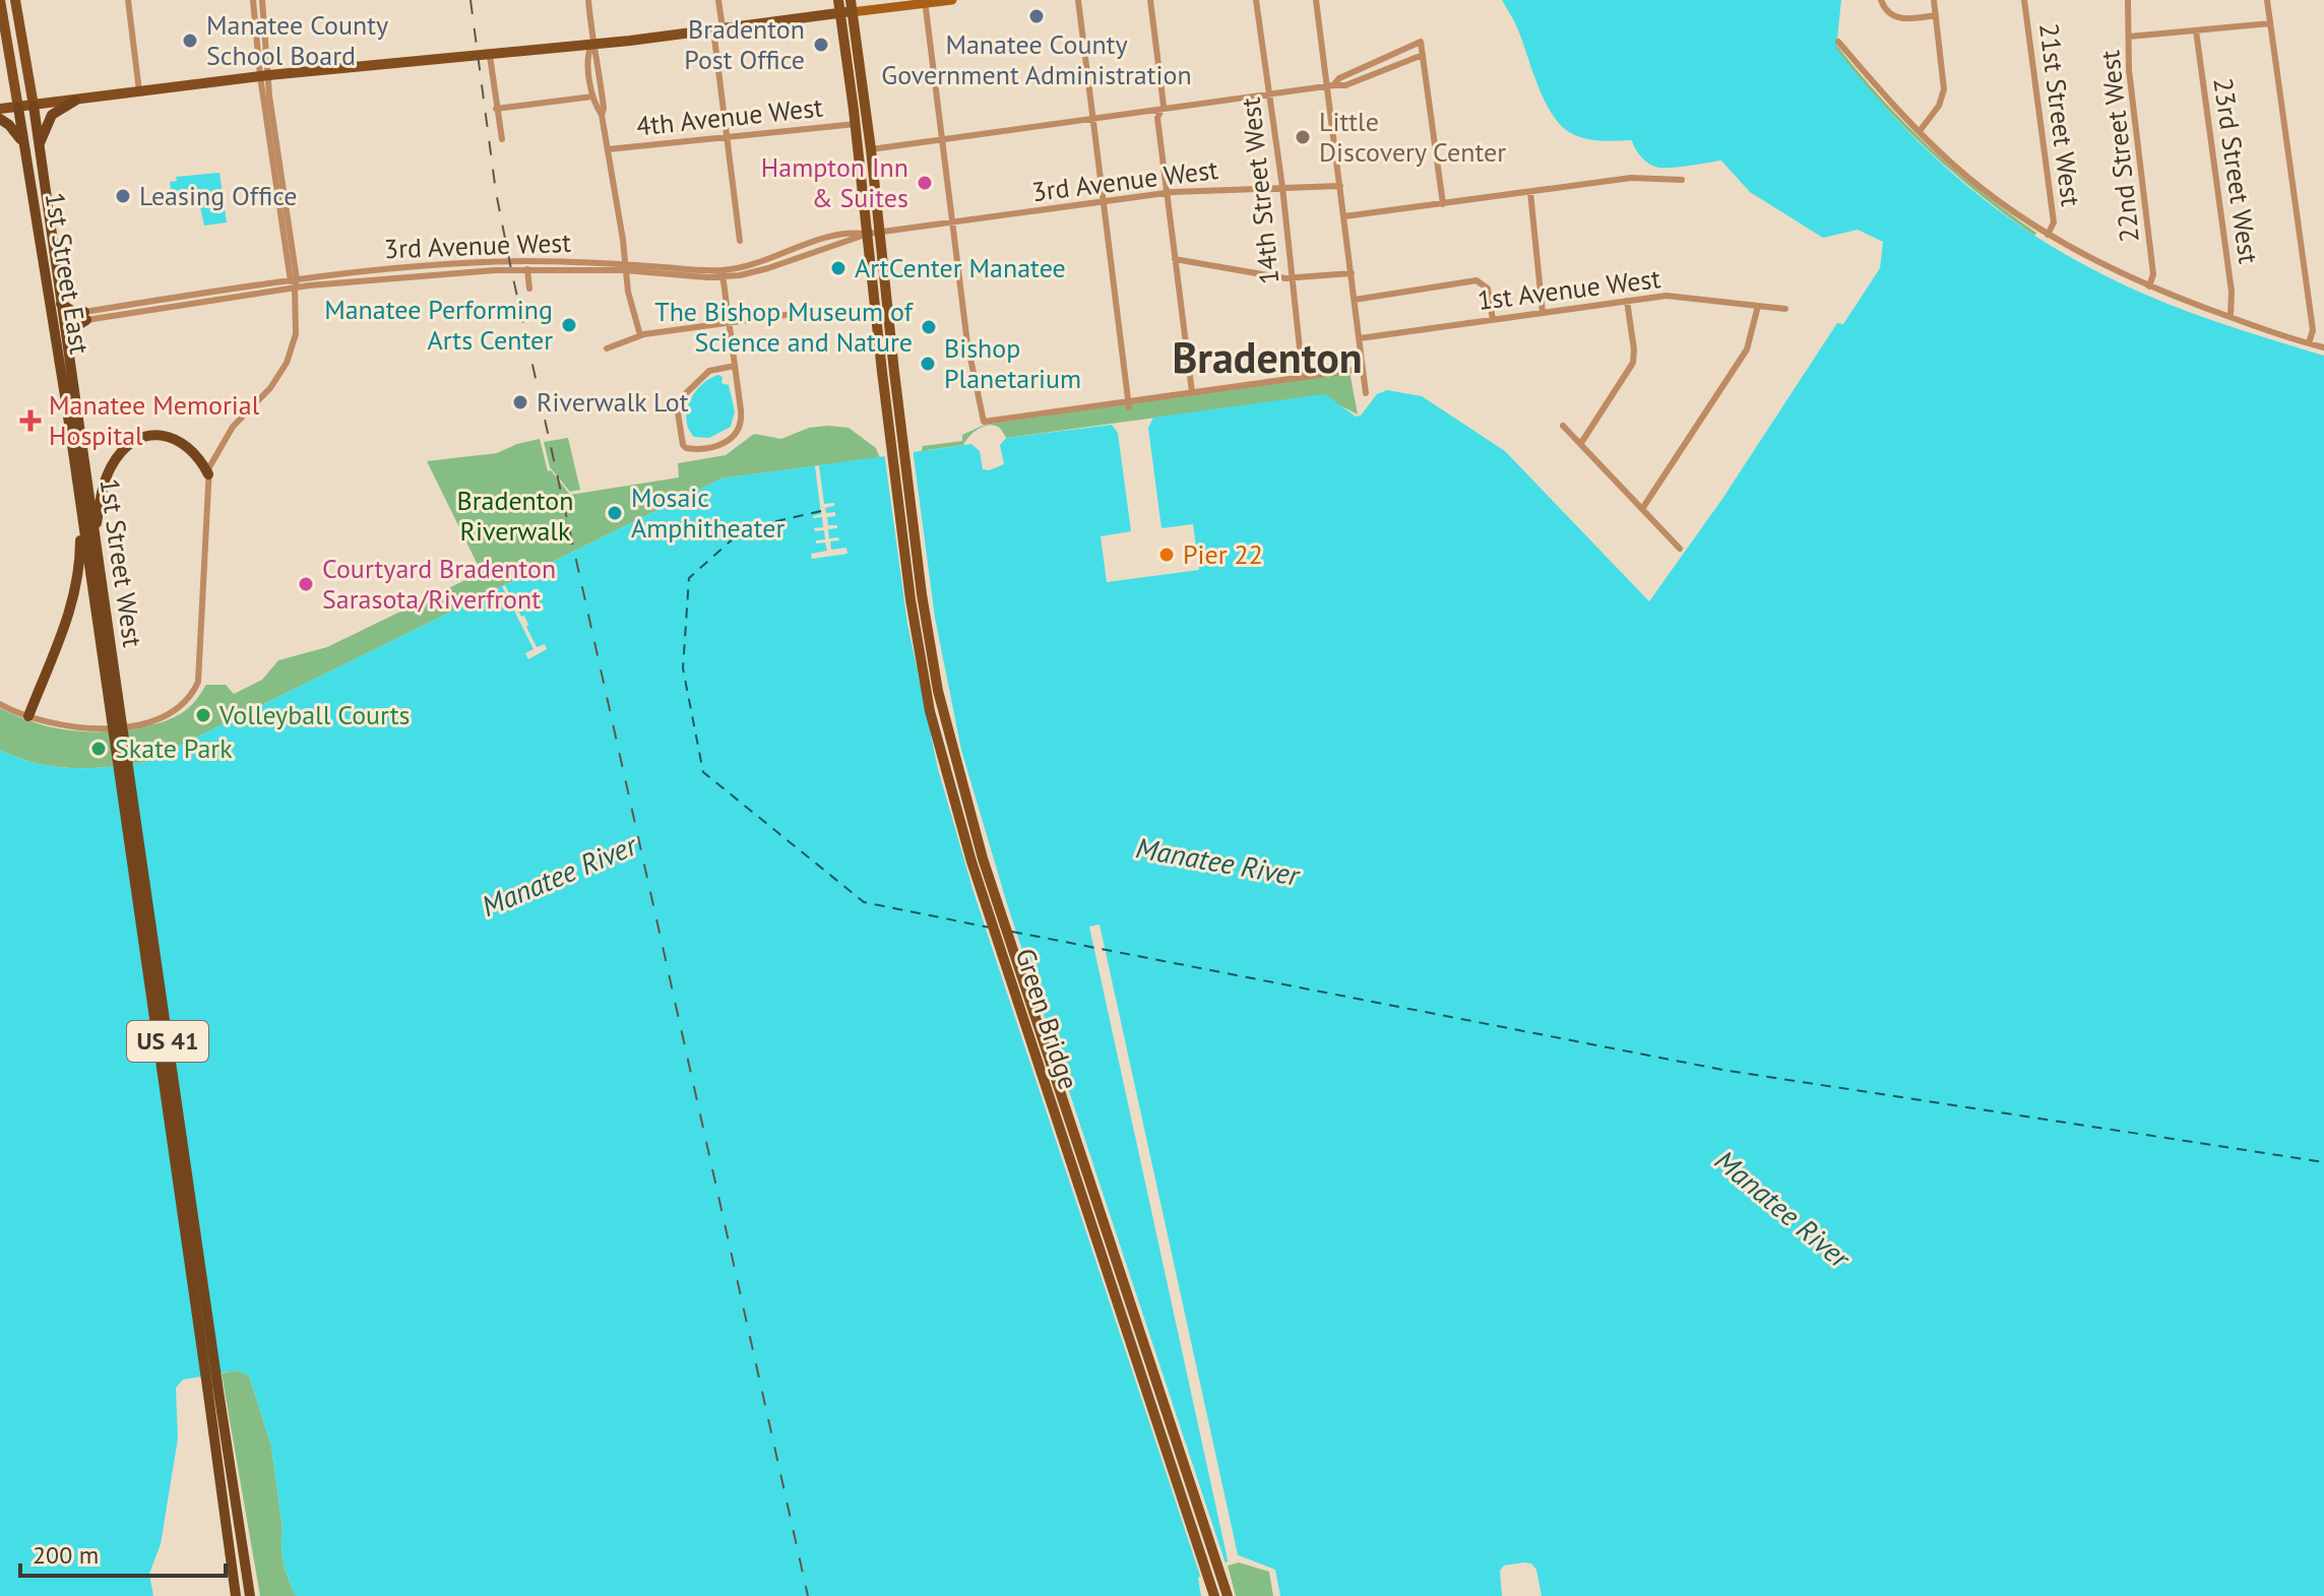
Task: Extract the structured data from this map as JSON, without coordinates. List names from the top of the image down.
{
  "streets": {
    "highway": ["1st Street East", "1st Street West", "US 41"],
    "main road": ["Green Bridge"],
    "street": [
      "21st Street West",
      "4th Avenue West",
      "22nd Street West",
      "23rd Street West",
      "3rd Avenue West",
      "14th Street West",
      "1st Avenue West"
    ]
  },
  "crossings": [
    ["3rd Avenue West", "14th Street West"],
    ["3rd Avenue West", "Green Bridge"],
    ["1st Street East", "1st Street West"],
    ["1st Street East", "US 41"],
    ["1st Street West", "US 41"]
  ],
  "districts": ["Bradenton"],
  "water": ["Manatee River"],
  "parks": ["Bradenton Riverwalk"],
  "places": {
    "other": [
      "Manatee County Government Administration",
      "Manatee County School Board",
      "Bradenton Post Office",
      "Little Discovery Center",
      "Hampton Inn & Suites",
      "Leasing Office",
      "ArtCenter Manatee",
      "Manatee Performing Arts Center",
      "The Bishop Museum of Science and Nature",
      "Bishop Planetarium",
      "Riverwalk Lot",
      "Mosaic Amphitheater",
      "Pier 22",
      "Courtyard Bradenton Sarasota/Riverfront",
      "Volleyball Courts",
      "Skate Park"
    ],
    "health": ["Manatee Memorial Hospital"]
  },
  "scale_bar": "200 m"
}
